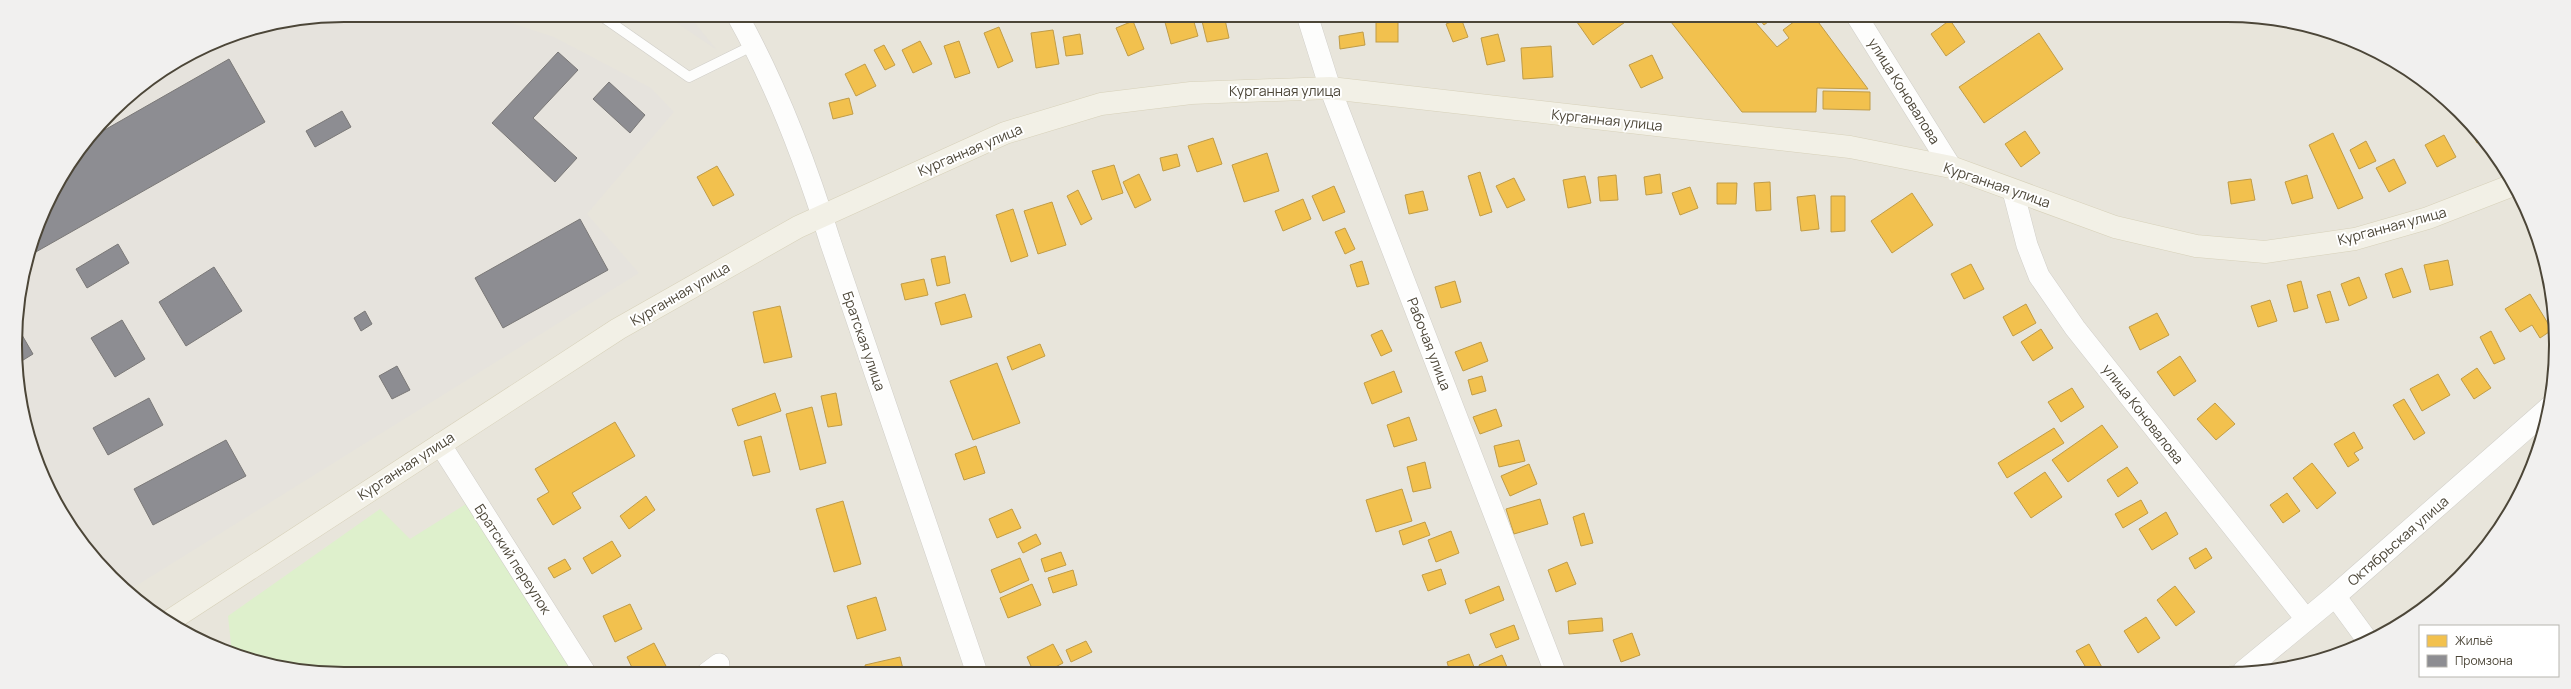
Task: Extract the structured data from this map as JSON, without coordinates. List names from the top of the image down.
{
  "streets": {
    "main road": ["Курганная улица"],
    "street": [
      "улица Коновалова",
      "Братская улица",
      "Рабочая улица",
      "Октябрьская улица",
      "Братский переулок"
    ]
  },
  "crossings": [
    ["Курганная улица", "улица Коновалова"],
    ["Курганная улица", "Братская улица"],
    ["Курганная улица", "Рабочая улица"],
    ["Курганная улица", "Братский переулок"],
    ["улица Коновалова", "Октябрьская улица"]
  ],
  "legend": ["Жильё", "Промзона"]
}
